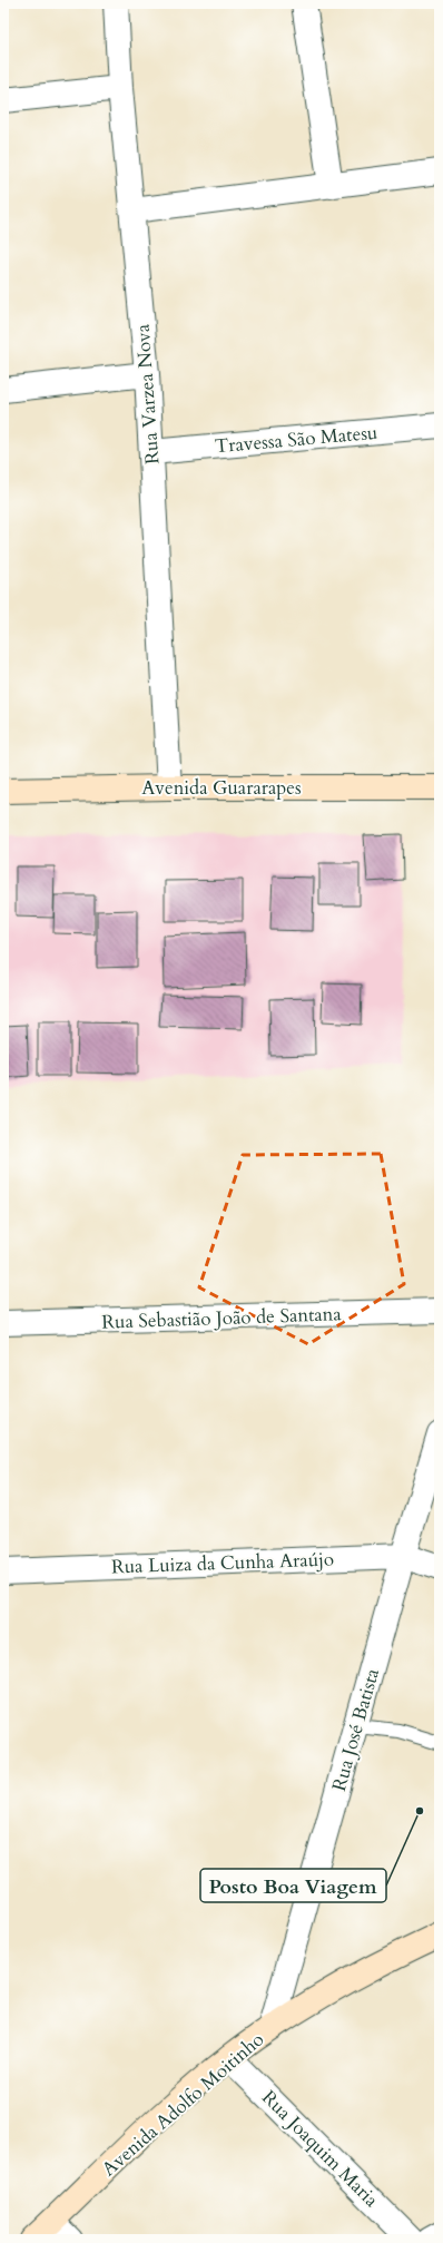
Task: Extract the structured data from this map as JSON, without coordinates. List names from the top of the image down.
{
  "streets": {
    "street": [
      "Rua Varzea Nova",
      "Travessa São Matesu",
      "Avenida Guararapes",
      "Rua Sebastião João de Santana",
      "Rua Luiza da Cunha Araújo",
      "Rua José Batista",
      "Avenida Adolfo Moitinho",
      "Rua Joaquim Maria"
    ]
  },
  "crossings": [
    ["Rua Varzea Nova", "Travessa São Matesu"],
    ["Rua Varzea Nova", "Avenida Guararapes"],
    ["Rua Luiza da Cunha Araújo", "Rua José Batista"],
    ["Rua José Batista", "Avenida Adolfo Moitinho"],
    ["Avenida Adolfo Moitinho", "Rua Joaquim Maria"]
  ],
  "places": ["Posto Boa Viagem"]
}
